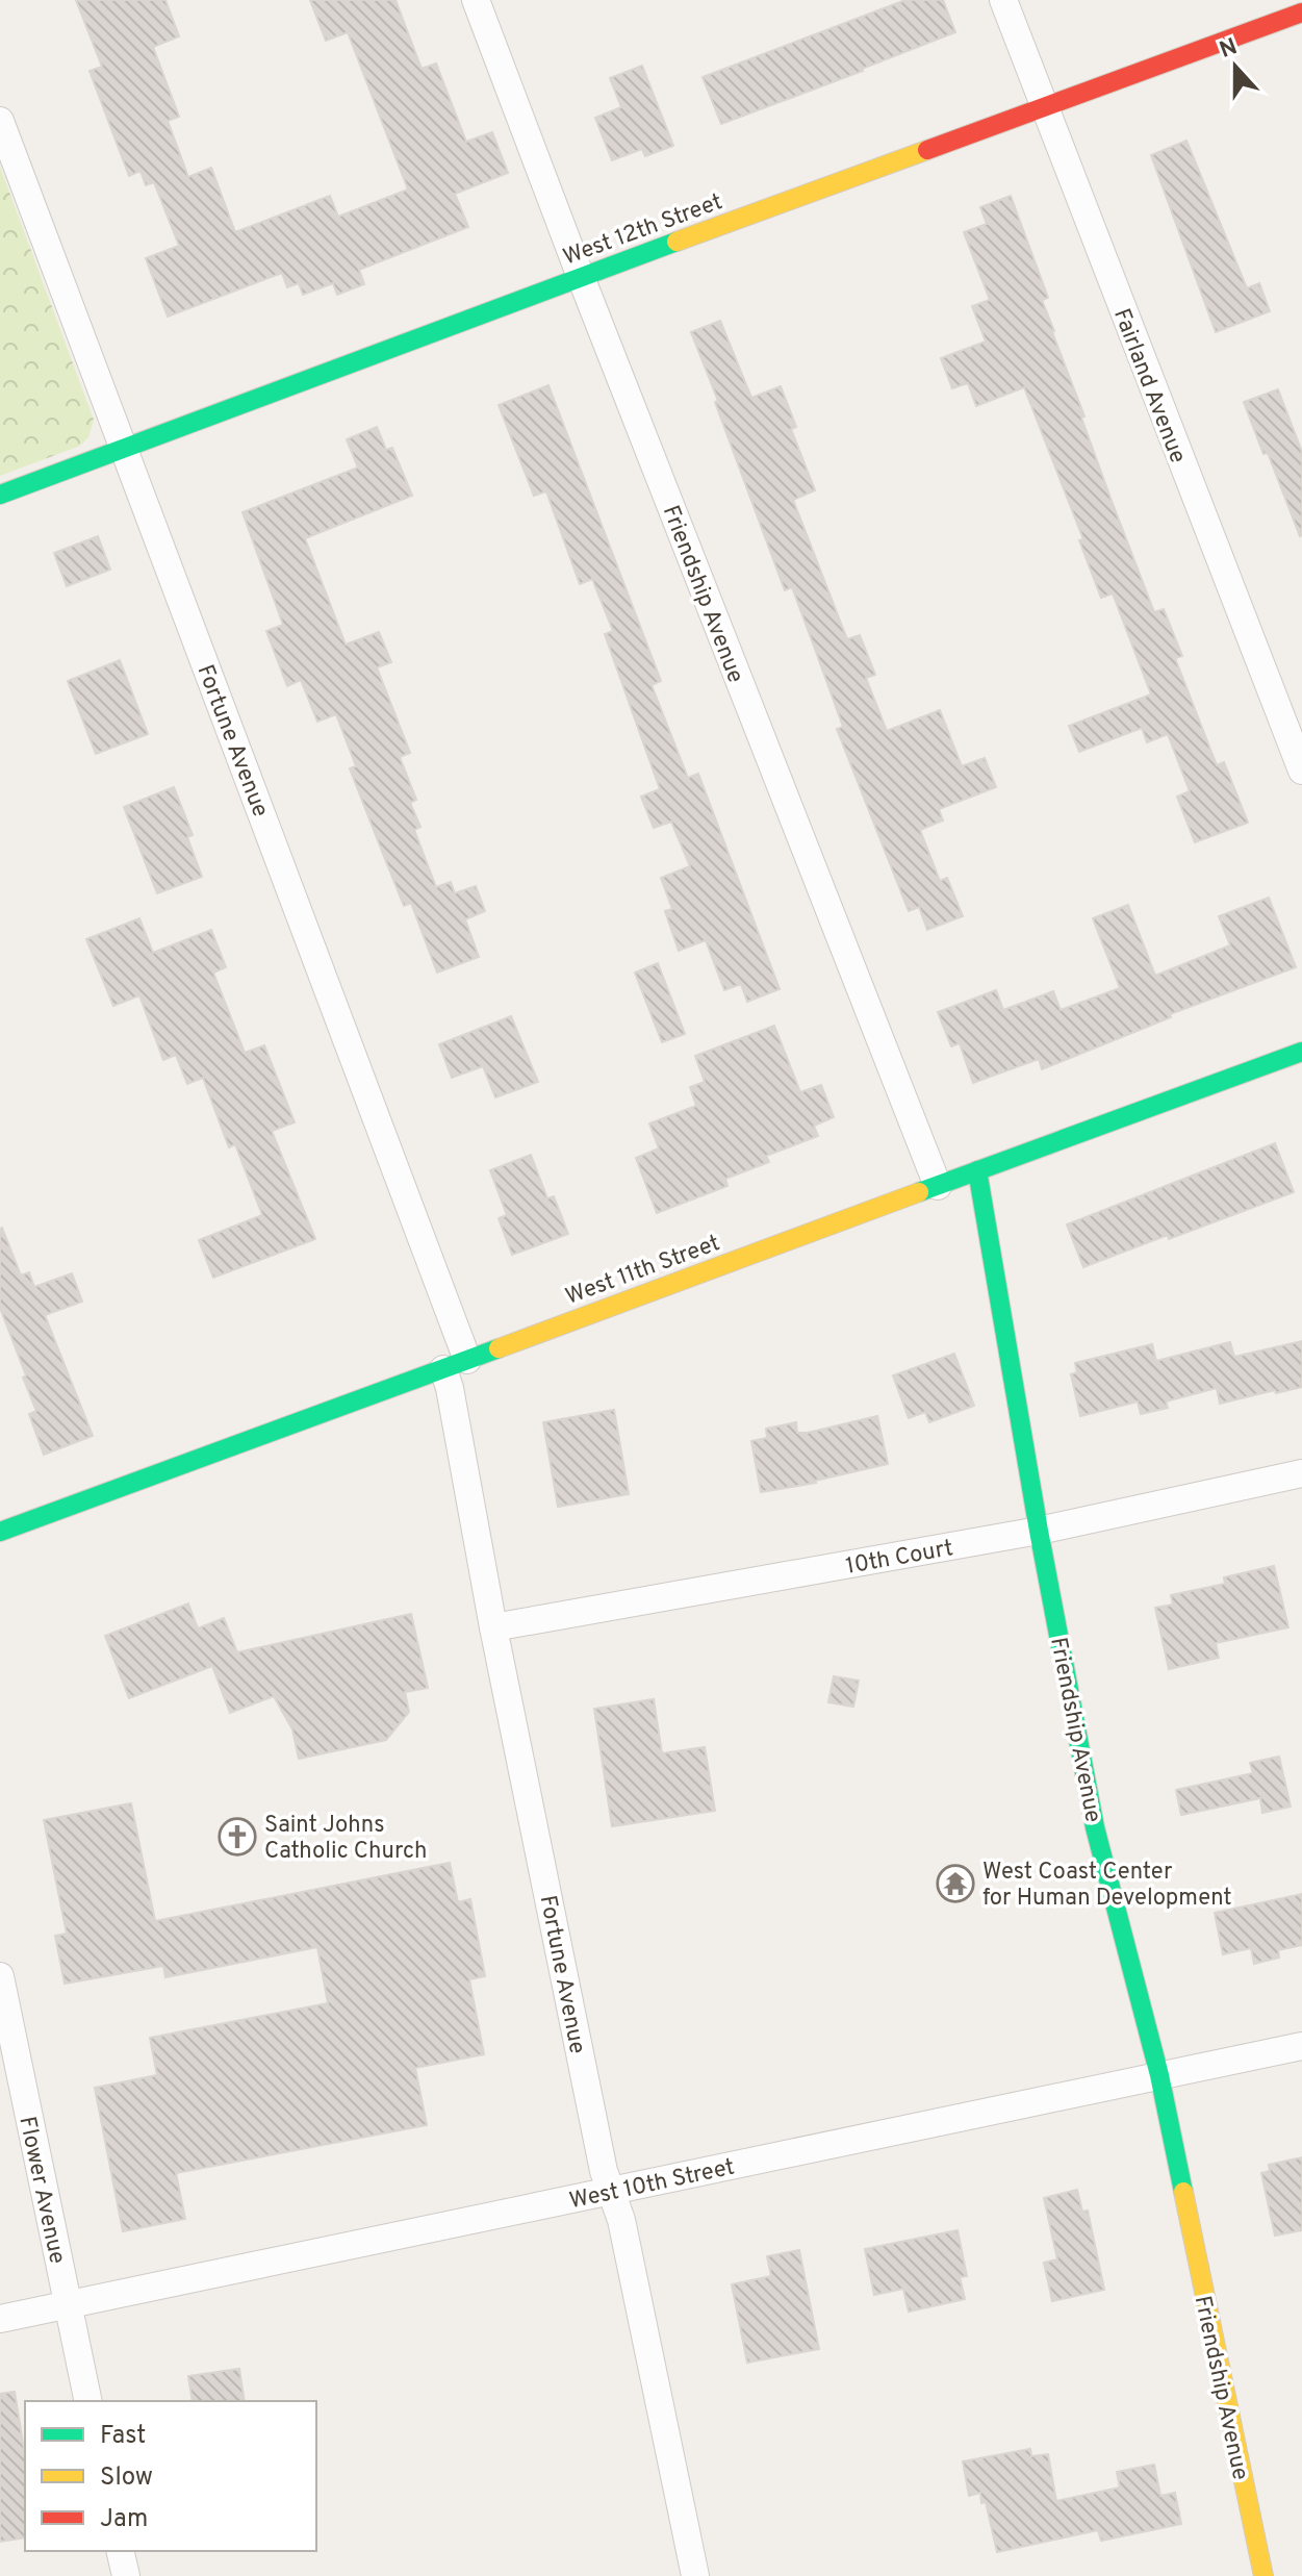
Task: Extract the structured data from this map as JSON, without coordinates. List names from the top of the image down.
{
  "streets": {
    "street": [
      "West 12th Street",
      "Fairland Avenue",
      "Friendship Avenue",
      "Fortune Avenue",
      "West 11th Street",
      "10th Court",
      "West 10th Street",
      "Flower Avenue"
    ]
  },
  "crossings": [
    ["West 12th Street", "Fairland Avenue"],
    ["West 12th Street", "Friendship Avenue"],
    ["West 12th Street", "Fortune Avenue"],
    ["Friendship Avenue", "West 11th Street"],
    ["Friendship Avenue", "10th Court"],
    ["Friendship Avenue", "West 10th Street"],
    ["Fortune Avenue", "West 11th Street"],
    ["Fortune Avenue", "10th Court"],
    ["Fortune Avenue", "West 10th Street"],
    ["West 10th Street", "Flower Avenue"]
  ],
  "places": {
    "church": ["Saint Johns Catholic Church"],
    "temple": ["West Coast Center for Human Development"]
  },
  "legend": ["Fast", "Slow", "Jam"],
  "north": "top"
}
